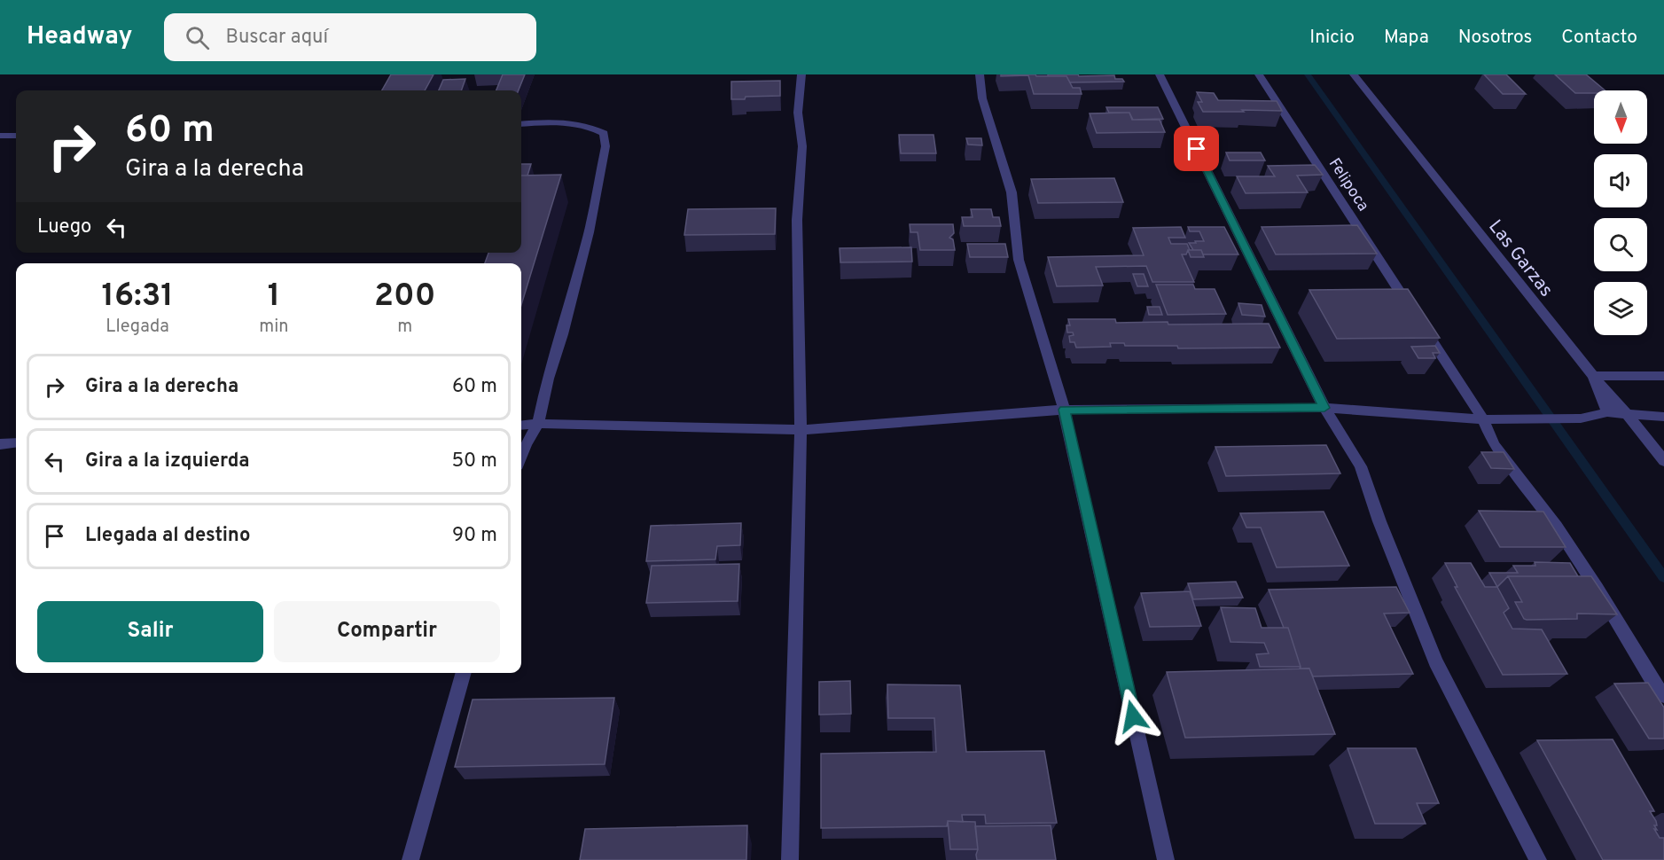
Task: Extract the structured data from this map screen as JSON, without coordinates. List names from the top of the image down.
{
  "streets": {
    "street": ["Felipoca", "Las Garzas"]
  },
  "north": "bottom",
  "page": {
    "header": "Headway",
    "search": "Buscar aquí",
    "nav": [
      "Inicio",
      "Mapa",
      "Nosotros",
      "Contacto"
    ],
    "turn": ["60 m", "Gira a la derecha"],
    "then": "Luego",
    "eta": [
      "16:31",
      "Llegada",
      "1",
      "min",
      "200",
      "m"
    ],
    "list": [
      {
        "name": "Gira a la derecha",
        "value": "60 m"
      },
      {
        "name": "Gira a la izquierda",
        "value": "50 m"
      },
      {
        "name": "Llegada al destino",
        "value": "90 m"
      }
    ],
    "buttons": ["Salir", "Compartir"]
  }
}
